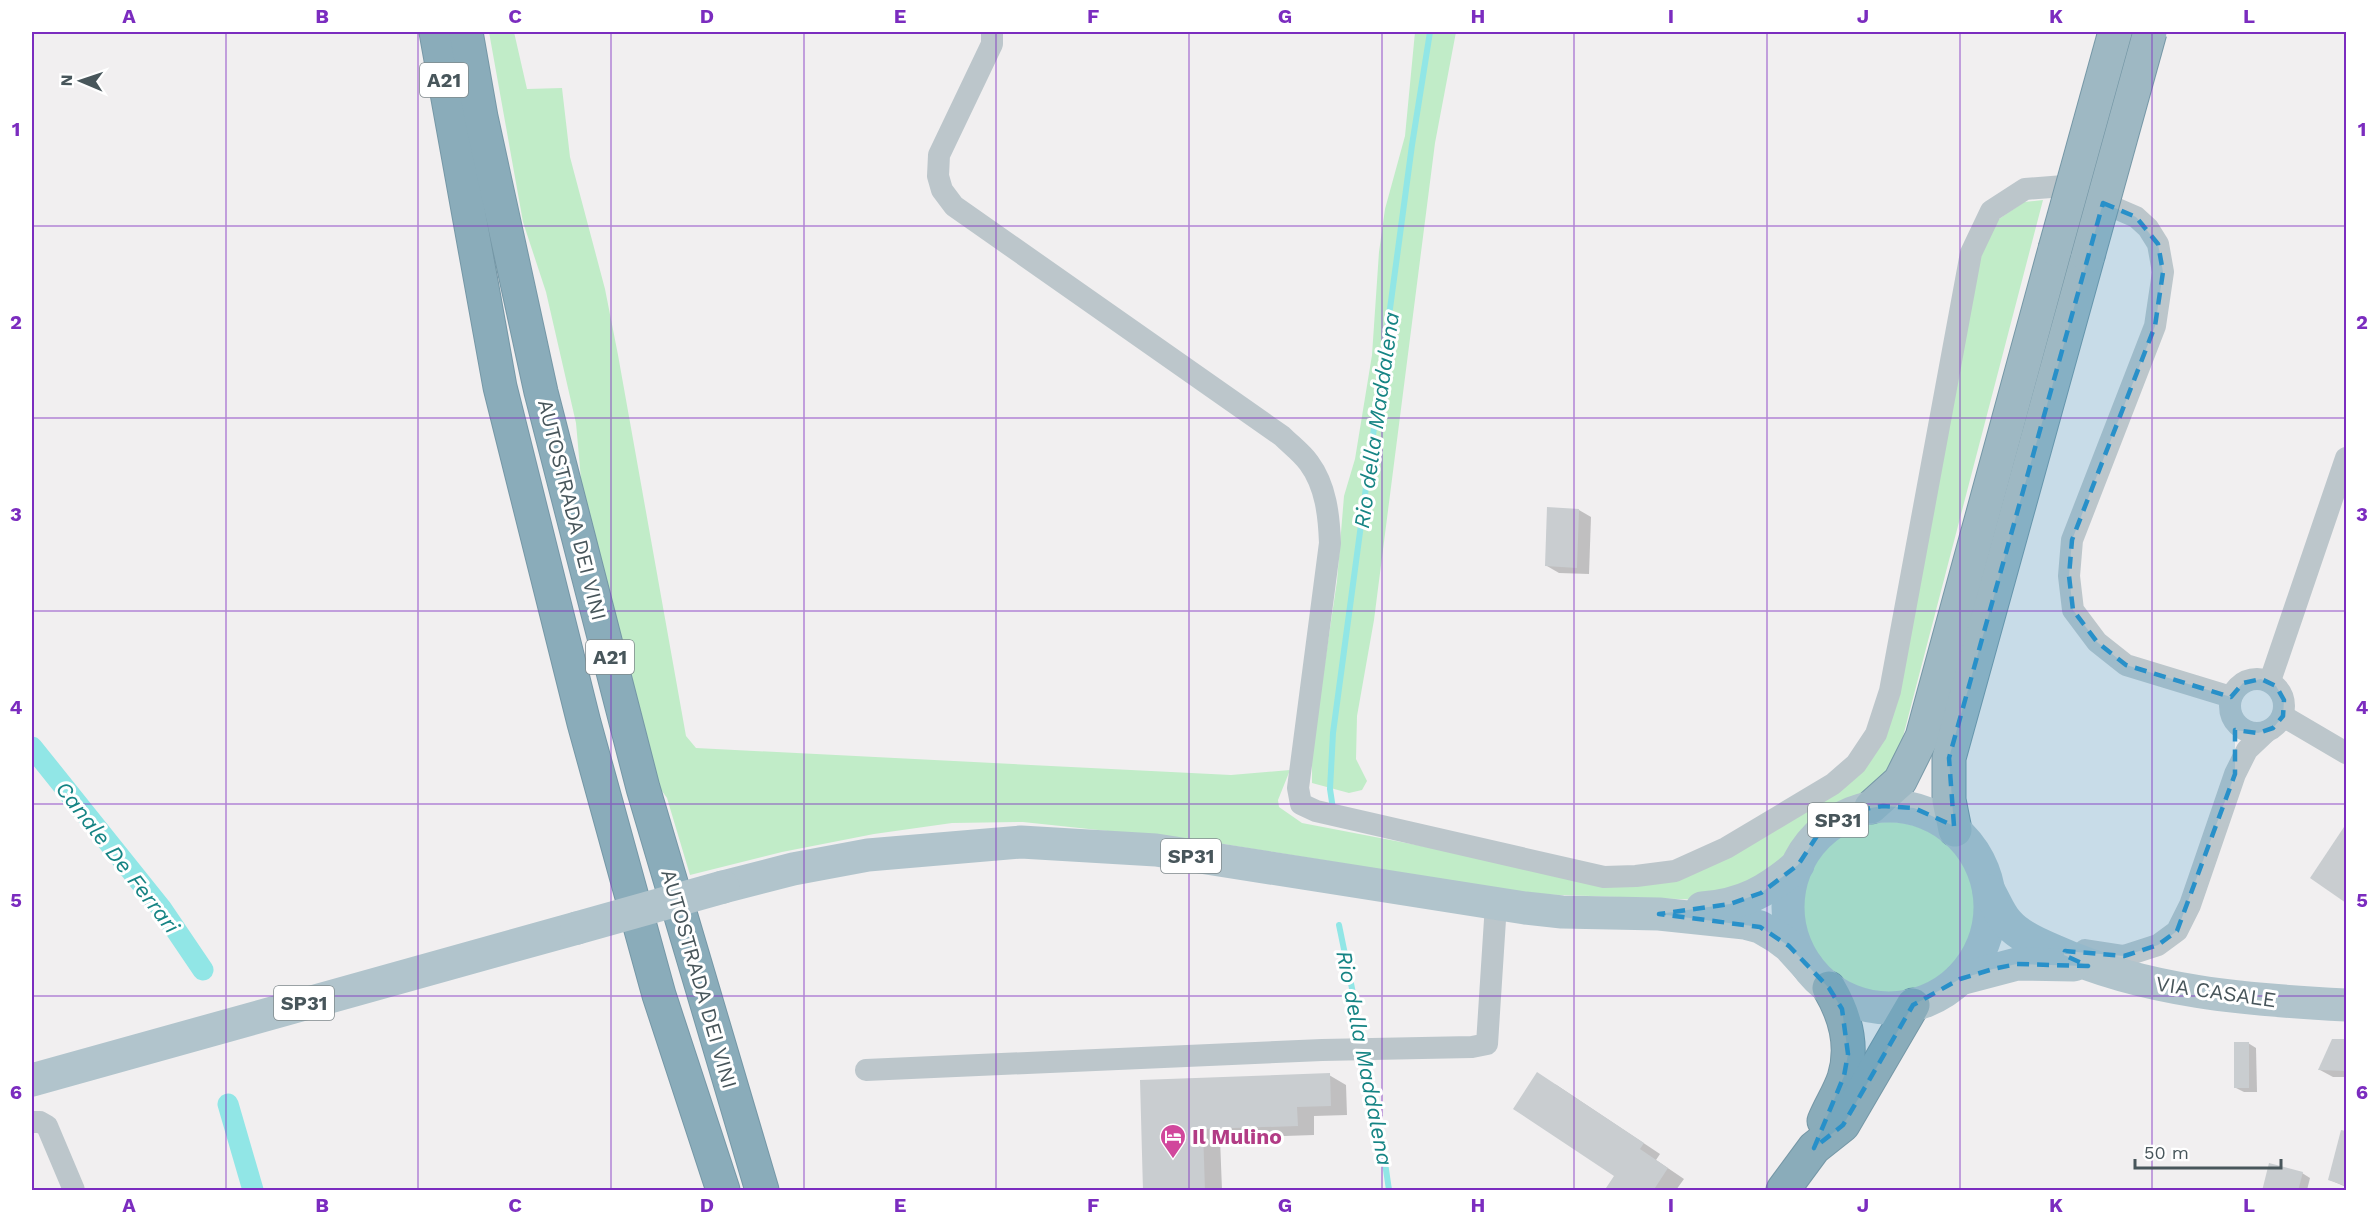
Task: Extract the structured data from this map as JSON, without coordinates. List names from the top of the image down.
{
  "streets": {
    "highway": ["A21", "AUTOSTRADA DEI VINI"],
    "main road": ["SP31", "VIA CASALE"]
  },
  "crossings": [
    ["SP31", "VIA CASALE"]
  ],
  "water": ["Rio della Maddalena", "Canale De Ferrari"],
  "places": {
    "hotel": ["Il Mulino"]
  },
  "scale_bar": "50 m",
  "north": "left",
  "grid": {
    "columns": [
      "A",
      "B",
      "C",
      "D",
      "E",
      "F",
      "G",
      "H",
      "I",
      "J",
      "K",
      "L"
    ],
    "rows": [
      "1",
      "2",
      "3",
      "4",
      "5",
      "6"
    ]
  }
}
